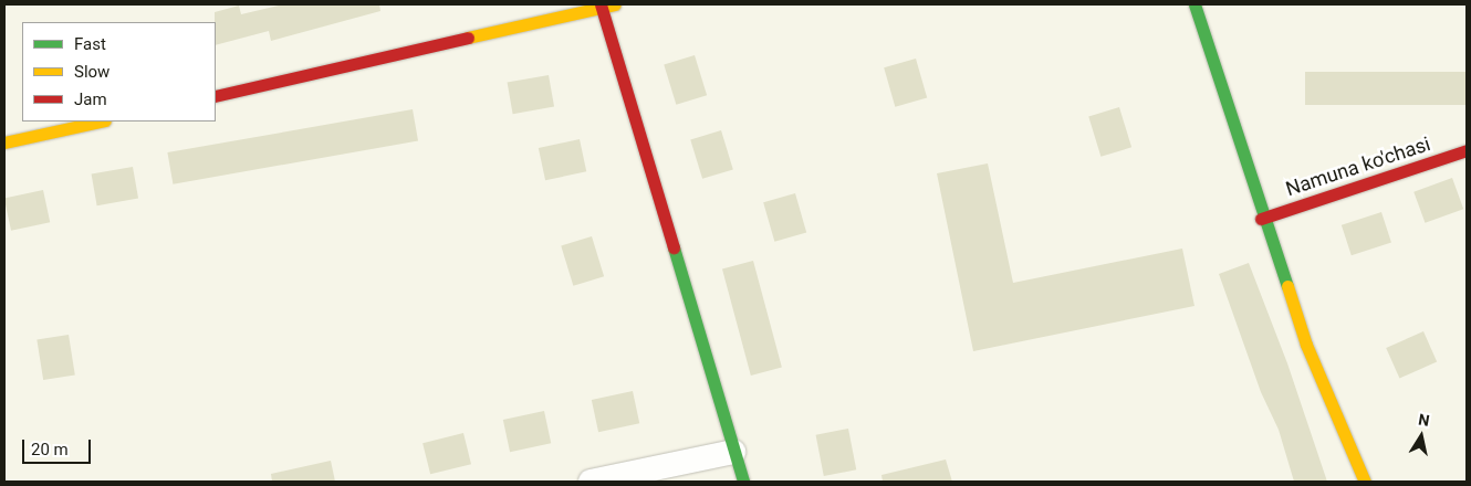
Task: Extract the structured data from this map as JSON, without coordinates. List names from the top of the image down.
{
  "streets": {
    "street": ["Namuna ko'chasi"]
  },
  "legend": ["Fast", "Slow", "Jam"],
  "scale_bar": "20 m",
  "north": "top"
}
